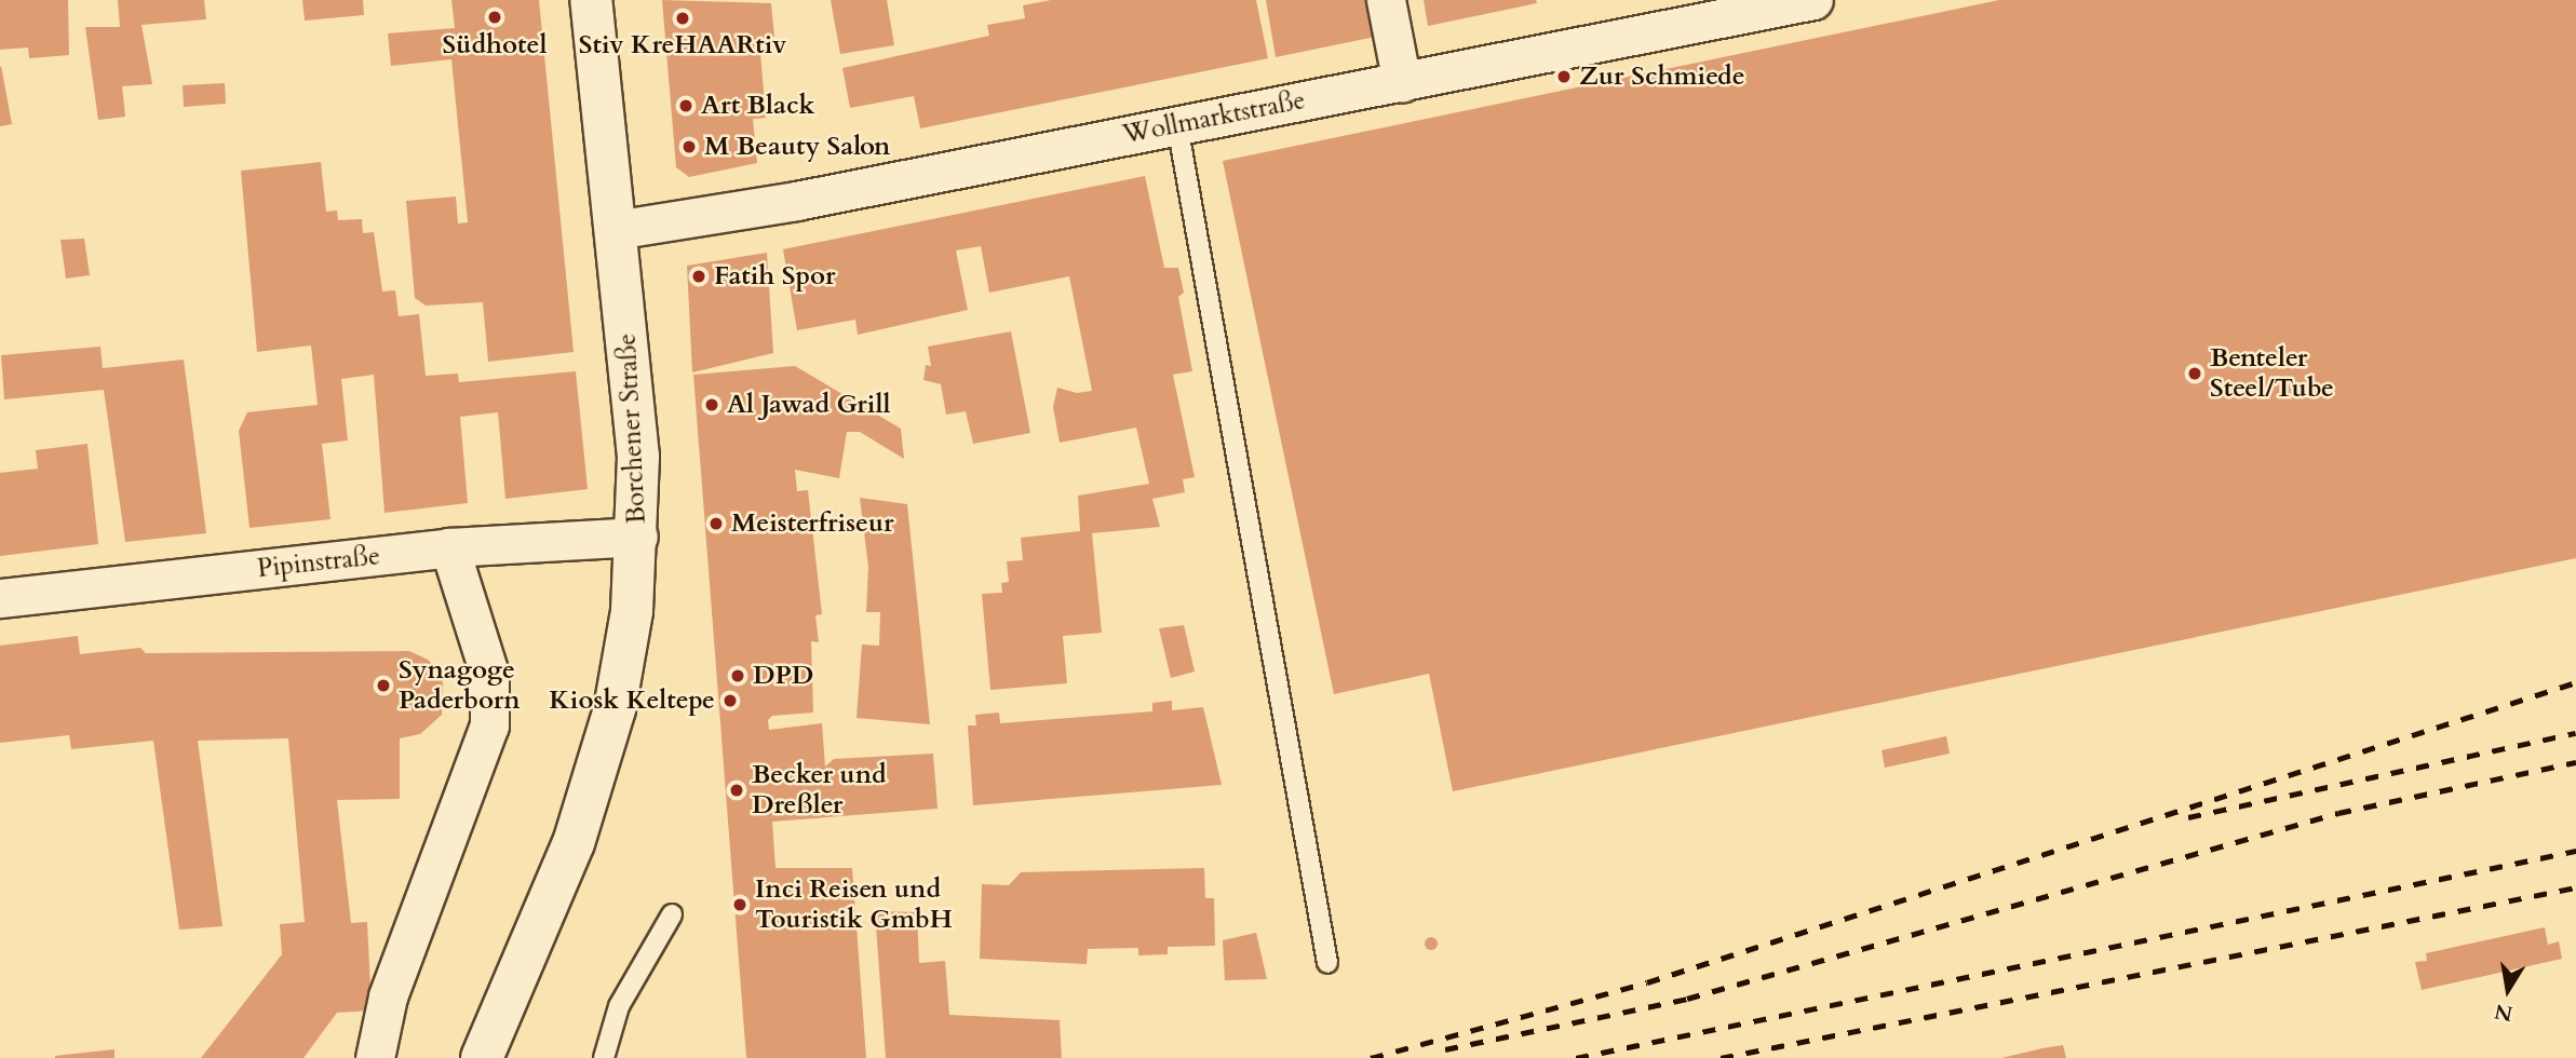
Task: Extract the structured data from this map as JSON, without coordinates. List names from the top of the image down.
{
  "streets": {
    "main road": ["Borchener Straße"],
    "street": ["Wollmarktstraße", "Pipinstraße"]
  },
  "crossings": [
    ["Wollmarktstraße", "Borchener Straße"],
    ["Borchener Straße", "Pipinstraße"]
  ],
  "places": [
    "Südhotel",
    "Stiv KreHAARtiv",
    "Zur Schmiede",
    "Art Black",
    "M Beauty Salon",
    "Fatih Spor",
    "Benteler Steel/Tube",
    "Al Jawad Grill",
    "Meisterfriseur",
    "DPD",
    "Synagoge Paderborn",
    "Kiosk Keltepe",
    "Becker und Dreßler",
    "Inci Reisen und Touristik GmbH"
  ],
  "north": "bottom"
}
